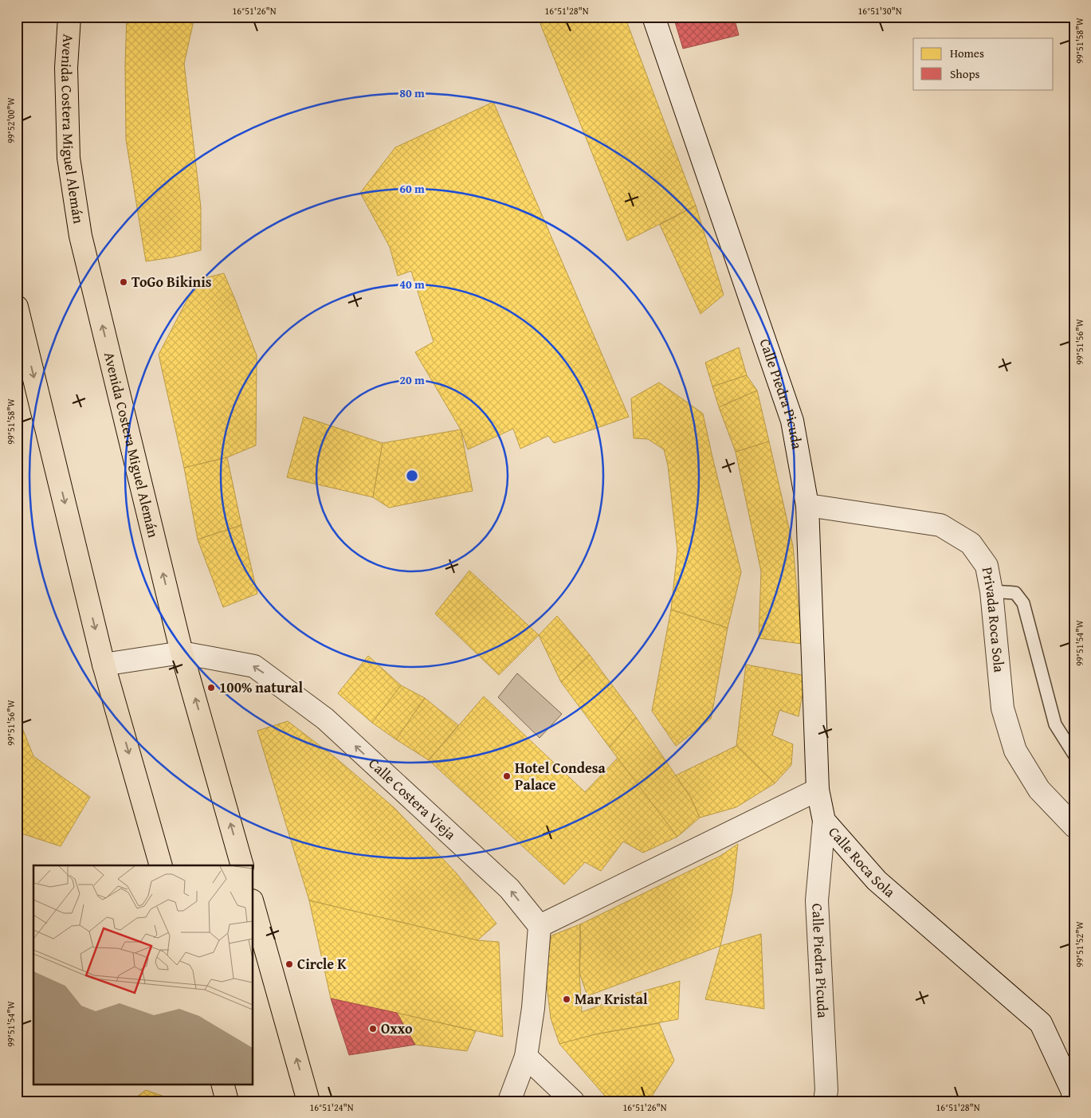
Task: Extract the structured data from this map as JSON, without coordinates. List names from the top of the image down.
{
  "streets": {
    "main road": ["Avenida Costera Miguel Alemán"],
    "street": [
      "Calle Piedra Picuda",
      "Privada Roca Sola",
      "Calle Costera Vieja",
      "Calle Roca Sola"
    ]
  },
  "crossings": [
    ["Avenida Costera Miguel Alemán", "Calle Costera Vieja"],
    ["Calle Piedra Picuda", "Privada Roca Sola"],
    ["Calle Piedra Picuda", "Calle Roca Sola"]
  ],
  "one_way": ["Calle Costera Vieja"],
  "places": [
    "ToGo Bikinis",
    "100% natural",
    "Hotel Condesa Palace",
    "Circle K",
    "Mar Kristal",
    "Oxxo"
  ],
  "legend": ["Homes", "Shops"],
  "coordinates": [
    "16°51'26\"N",
    "16°51'28\"N",
    "16°51'30\"N",
    "99°51'58\"W",
    "99°52'00\"W",
    "99°51'56\"W",
    "99°51'54\"W",
    "99°51'52\"W",
    "16°51'24\"N"
  ],
  "rings": [
    "80 m",
    "60 m",
    "40 m",
    "20 m"
  ]
}
